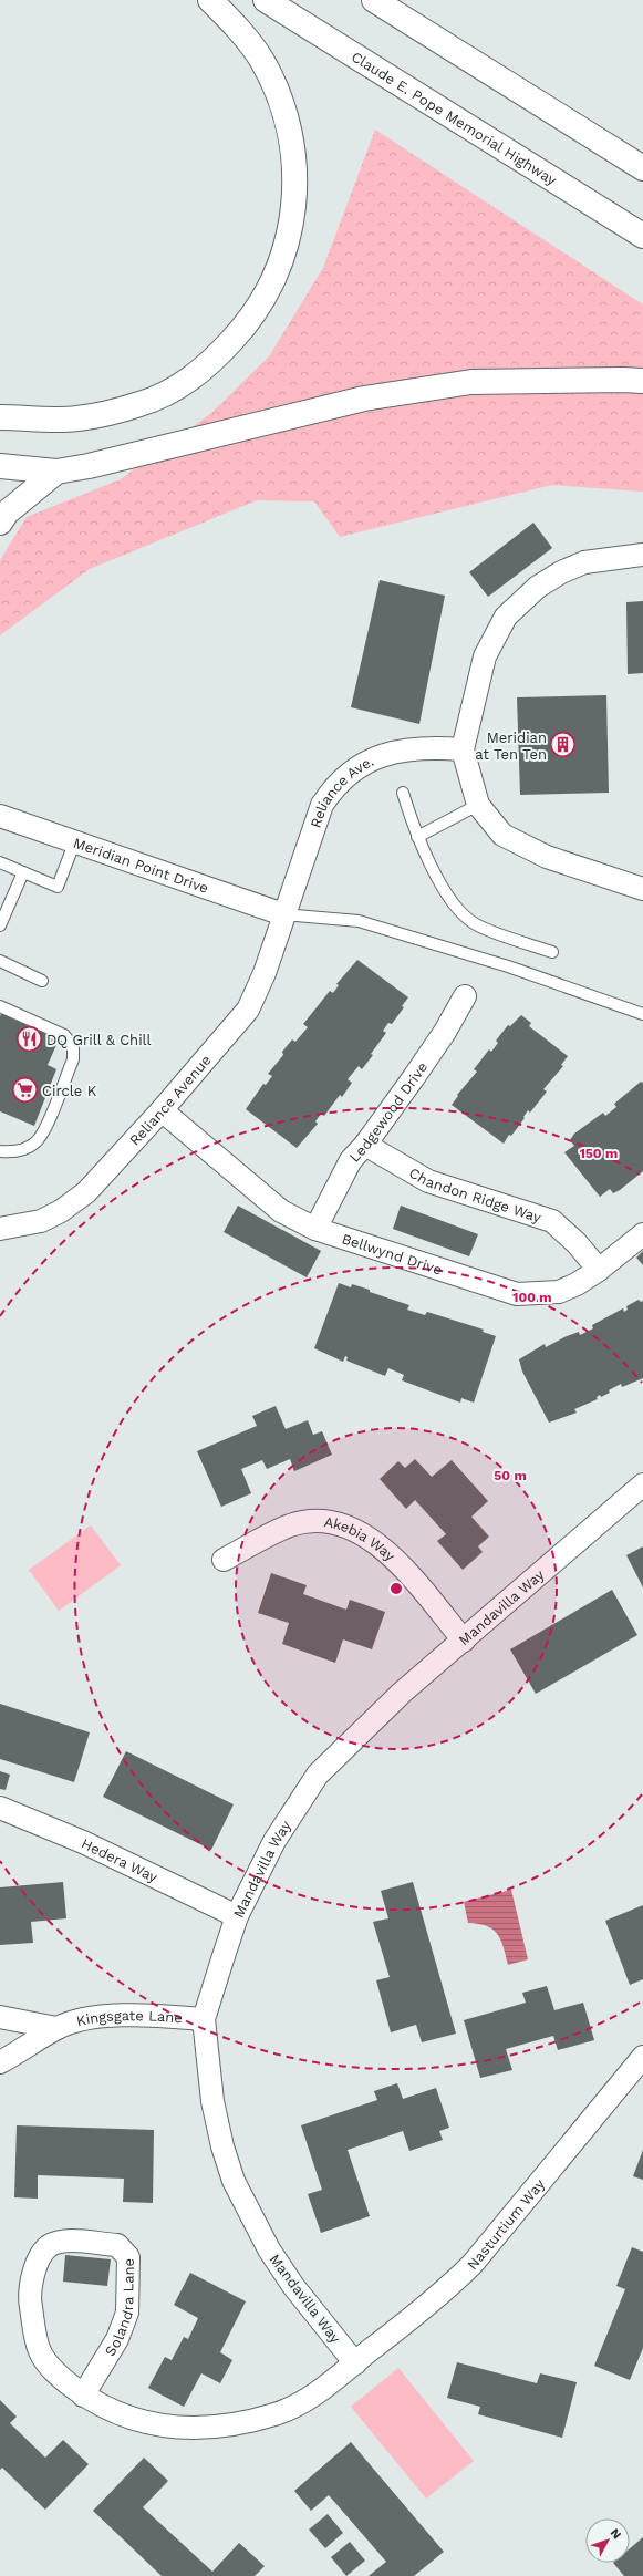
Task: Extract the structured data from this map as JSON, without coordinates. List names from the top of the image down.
{
  "streets": {
    "highway": ["Claude E. Pope Memorial Highway"],
    "street": [
      "Reliance Ave.",
      "Meridian Point Drive",
      "Reliance Avenue",
      "Ledgewood Drive",
      "Chandon Ridge Way",
      "Bellwynd Drive",
      "Akebia Way",
      "Mandavilla Way",
      "Hedera Way",
      "Kingsgate Lane",
      "Nasturtium Way",
      "Solandra Lane"
    ]
  },
  "crossings": [
    ["Reliance Ave.", "Meridian Point Drive"],
    ["Reliance Ave.", "Reliance Avenue"],
    ["Meridian Point Drive", "Reliance Avenue"],
    ["Reliance Avenue", "Bellwynd Drive"],
    ["Ledgewood Drive", "Chandon Ridge Way"],
    ["Ledgewood Drive", "Bellwynd Drive"],
    ["Chandon Ridge Way", "Bellwynd Drive"],
    ["Akebia Way", "Mandavilla Way"],
    ["Mandavilla Way", "Hedera Way"],
    ["Mandavilla Way", "Kingsgate Lane"],
    ["Mandavilla Way", "Nasturtium Way"],
    ["Mandavilla Way", "Solandra Lane"],
    ["Nasturtium Way", "Solandra Lane"]
  ],
  "places": {
    "building": ["Meridian at Ten Ten"],
    "restaurant": ["DQ Grill & Chill"],
    "supermarket": ["Circle K"]
  },
  "north": "top right",
  "rings": ["150 m", "100 m", "50 m"]
}
